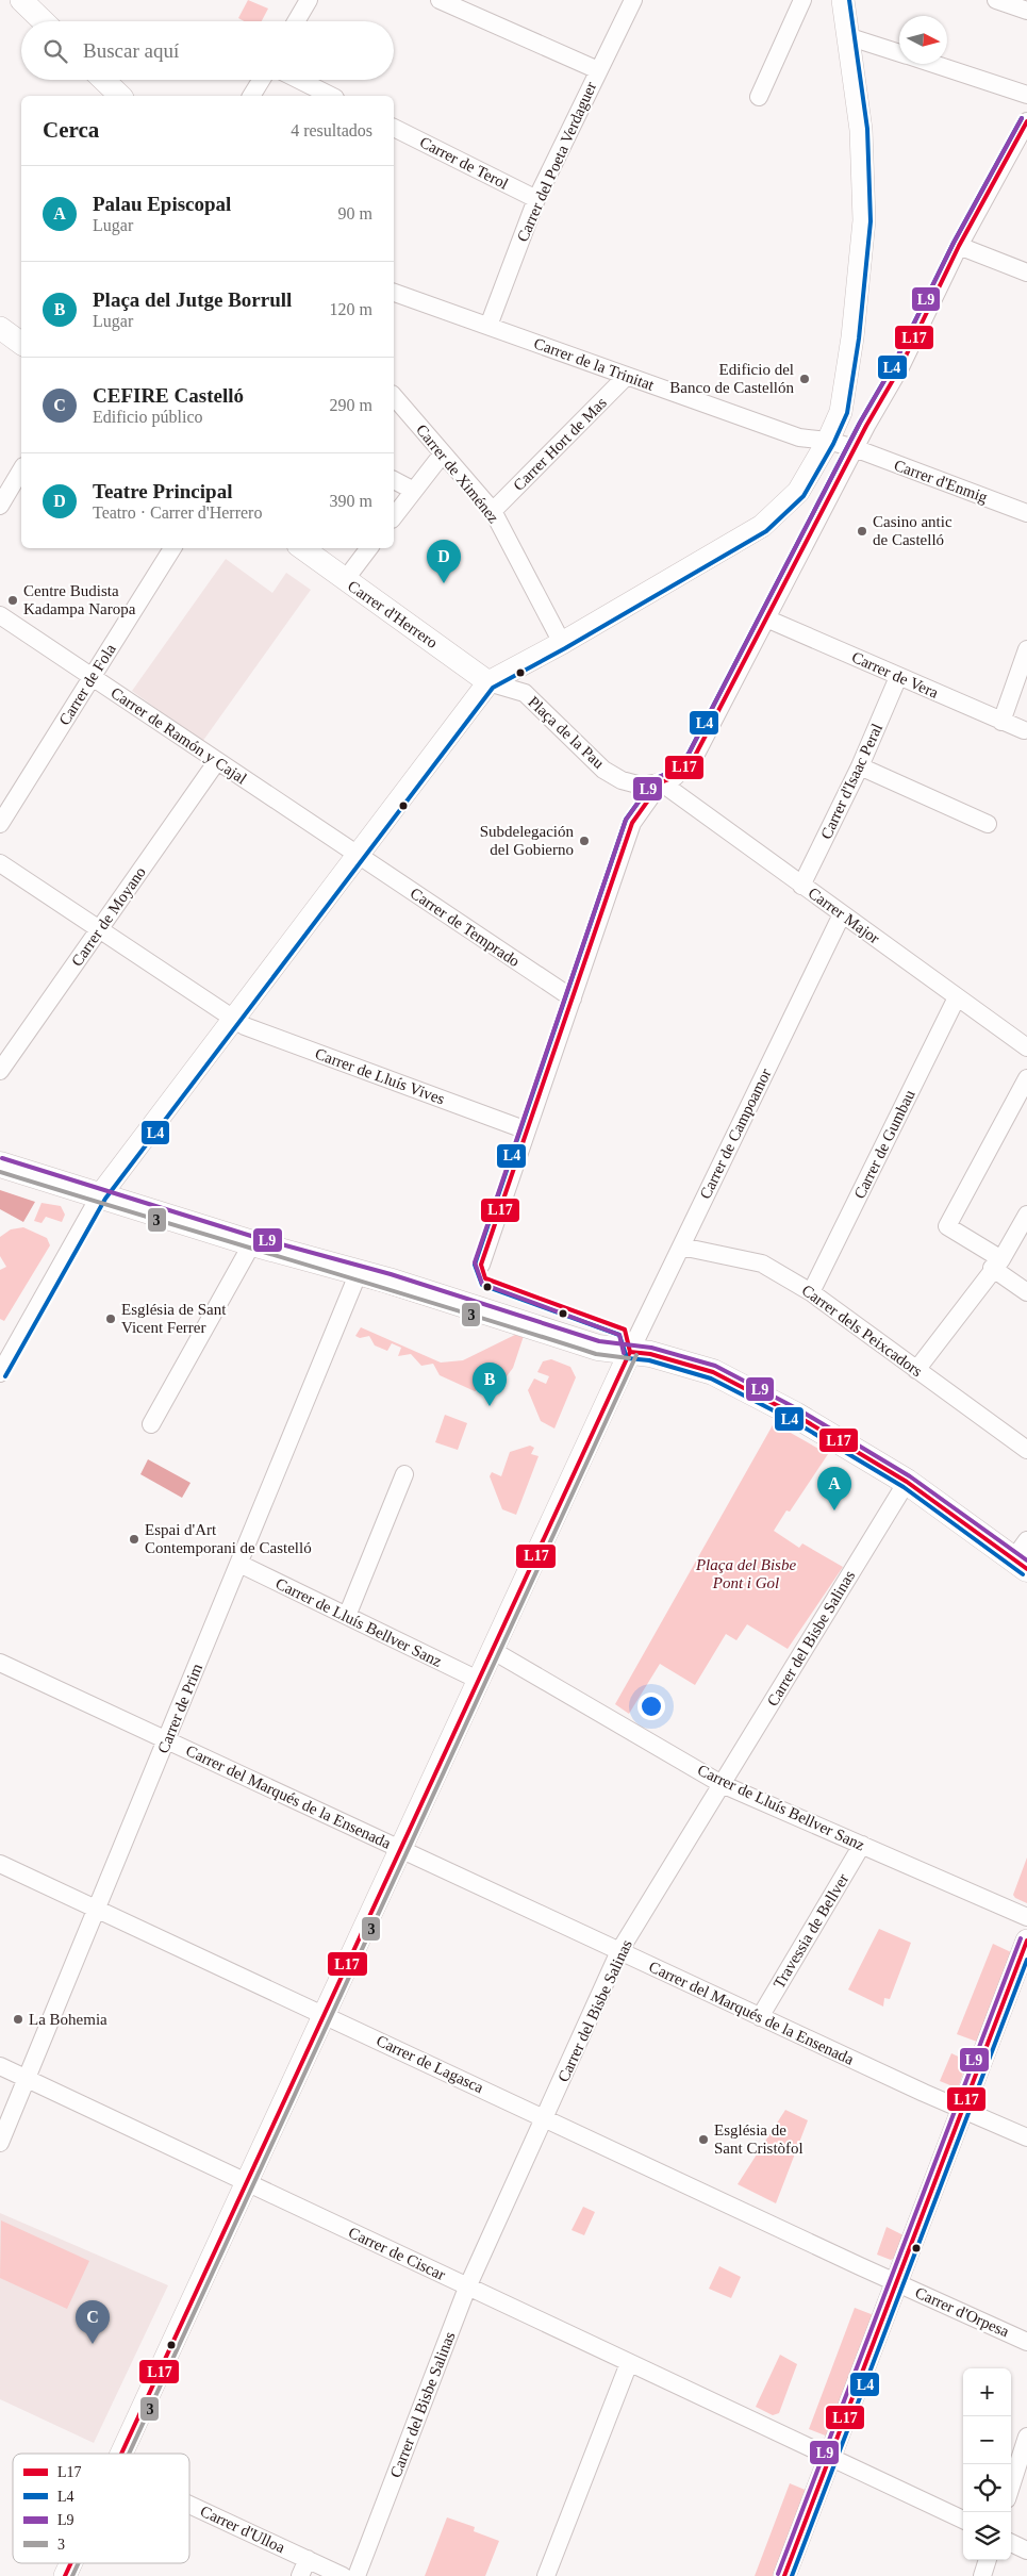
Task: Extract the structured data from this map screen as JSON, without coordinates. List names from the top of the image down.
{
  "streets": {
    "street": [
      "Carrer del Poeta Verdaguer",
      "Carrer de Terol",
      "Carrer de la Trinitat",
      "Carrer Hort de Mas",
      "Carrer de Ximénez",
      "Carrer d'Enmig",
      "Carrer d'Herrero",
      "Carrer de Vera",
      "Carrer de Fola",
      "Plaça de la Pau",
      "Carrer de Ramón y Cajal",
      "Carrer d'Isaac Peral",
      "Carrer Major",
      "Carrer de Moyano",
      "Carrer de Temprado",
      "Carrer de Lluís Vives",
      "Carrer de Campoamor",
      "Carrer de Gumbau",
      "Carrer dels Peixcadors",
      "Carrer de Lluís Bellver Sanz",
      "Carrer del Bisbe Salinas",
      "Carrer de Prim",
      "Carrer del Marqués de la Ensenada",
      "Travessia de Bellver",
      "Carrer de Lagasca",
      "Carrer de Ciscar",
      "Carrer d'Orpesa",
      "Carrer d'Ulloa"
    ]
  },
  "crossings": [
    ["Carrer del Poeta Verdaguer", "Carrer de Terol"],
    ["Carrer del Poeta Verdaguer", "Carrer de la Trinitat"],
    ["Carrer de la Trinitat", "Carrer Hort de Mas"],
    ["Carrer de la Trinitat", "Carrer d'Enmig"],
    ["Carrer Hort de Mas", "Carrer de Ximénez"],
    ["Carrer d'Herrero", "Plaça de la Pau"],
    ["Carrer de Vera", "Carrer d'Isaac Peral"],
    ["Carrer de Fola", "Carrer de Ramón y Cajal"],
    ["Plaça de la Pau", "Carrer Major"],
    ["Carrer de Ramón y Cajal", "Carrer de Moyano"],
    ["Carrer de Ramón y Cajal", "Carrer de Temprado"],
    ["Carrer d'Isaac Peral", "Carrer Major"],
    ["Carrer Major", "Carrer de Campoamor"],
    ["Carrer Major", "Carrer de Gumbau"],
    ["Carrer de Moyano", "Carrer de Lluís Vives"],
    ["Carrer de Campoamor", "Carrer dels Peixcadors"],
    ["Carrer de Gumbau", "Carrer dels Peixcadors"],
    ["Carrer de Lluís Bellver Sanz", "Carrer del Bisbe Salinas"],
    ["Carrer de Lluís Bellver Sanz", "Carrer de Prim"],
    ["Carrer de Lluís Bellver Sanz", "Travessia de Bellver"],
    ["Carrer del Bisbe Salinas", "Carrer del Marqués de la Ensenada"],
    ["Carrer del Bisbe Salinas", "Carrer de Lagasca"],
    ["Carrer del Bisbe Salinas", "Carrer de Ciscar"],
    ["Carrer de Prim", "Carrer del Marqués de la Ensenada"],
    ["Carrer de Prim", "Carrer de Lagasca"],
    ["Carrer de Prim", "Carrer de Ciscar"],
    ["Carrer del Marqués de la Ensenada", "Travessia de Bellver"],
    ["Carrer de Lagasca", "Carrer d'Orpesa"]
  ],
  "parks": ["Plaça del Bisbe Pont i Gol"],
  "places": [
    "Edificio del Banco de Castellón",
    "Casino antic de Castelló",
    "Centre Budista Kadampa Naropa",
    "Subdelegación del Gobierno",
    "Església de Sant Vicent Ferrer",
    "Espai d'Art Contemporani de Castelló",
    "La Bohemia",
    "Església de Sant Cristòfol"
  ],
  "lines": [
    "transit line L4",
    "transit line L9",
    "transit line L17",
    "transit line 3"
  ],
  "legend": [
    "L17",
    "L4",
    "L9",
    "3"
  ],
  "north": "right",
  "page": {
    "search": "Buscar aquí",
    "heading": ["Cerca", "4 resultados"],
    "list": [
      {
        "mark": "A",
        "name": "Palau Episcopal",
        "note": "Lugar",
        "value": "90 m"
      },
      {
        "mark": "B",
        "name": "Plaça del Jutge Borrull",
        "note": "Lugar",
        "value": "120 m"
      },
      {
        "mark": "C",
        "name": "CEFIRE Castelló",
        "note": "Edificio público",
        "value": "290 m"
      },
      {
        "mark": "D",
        "name": "Teatre Principal",
        "note": "Teatro · Carrer d'Herrero",
        "value": "390 m"
      }
    ],
    "pins": [
      "D",
      "B",
      "A",
      "C"
    ],
    "map_buttons": ["+", "−"]
  }
}
